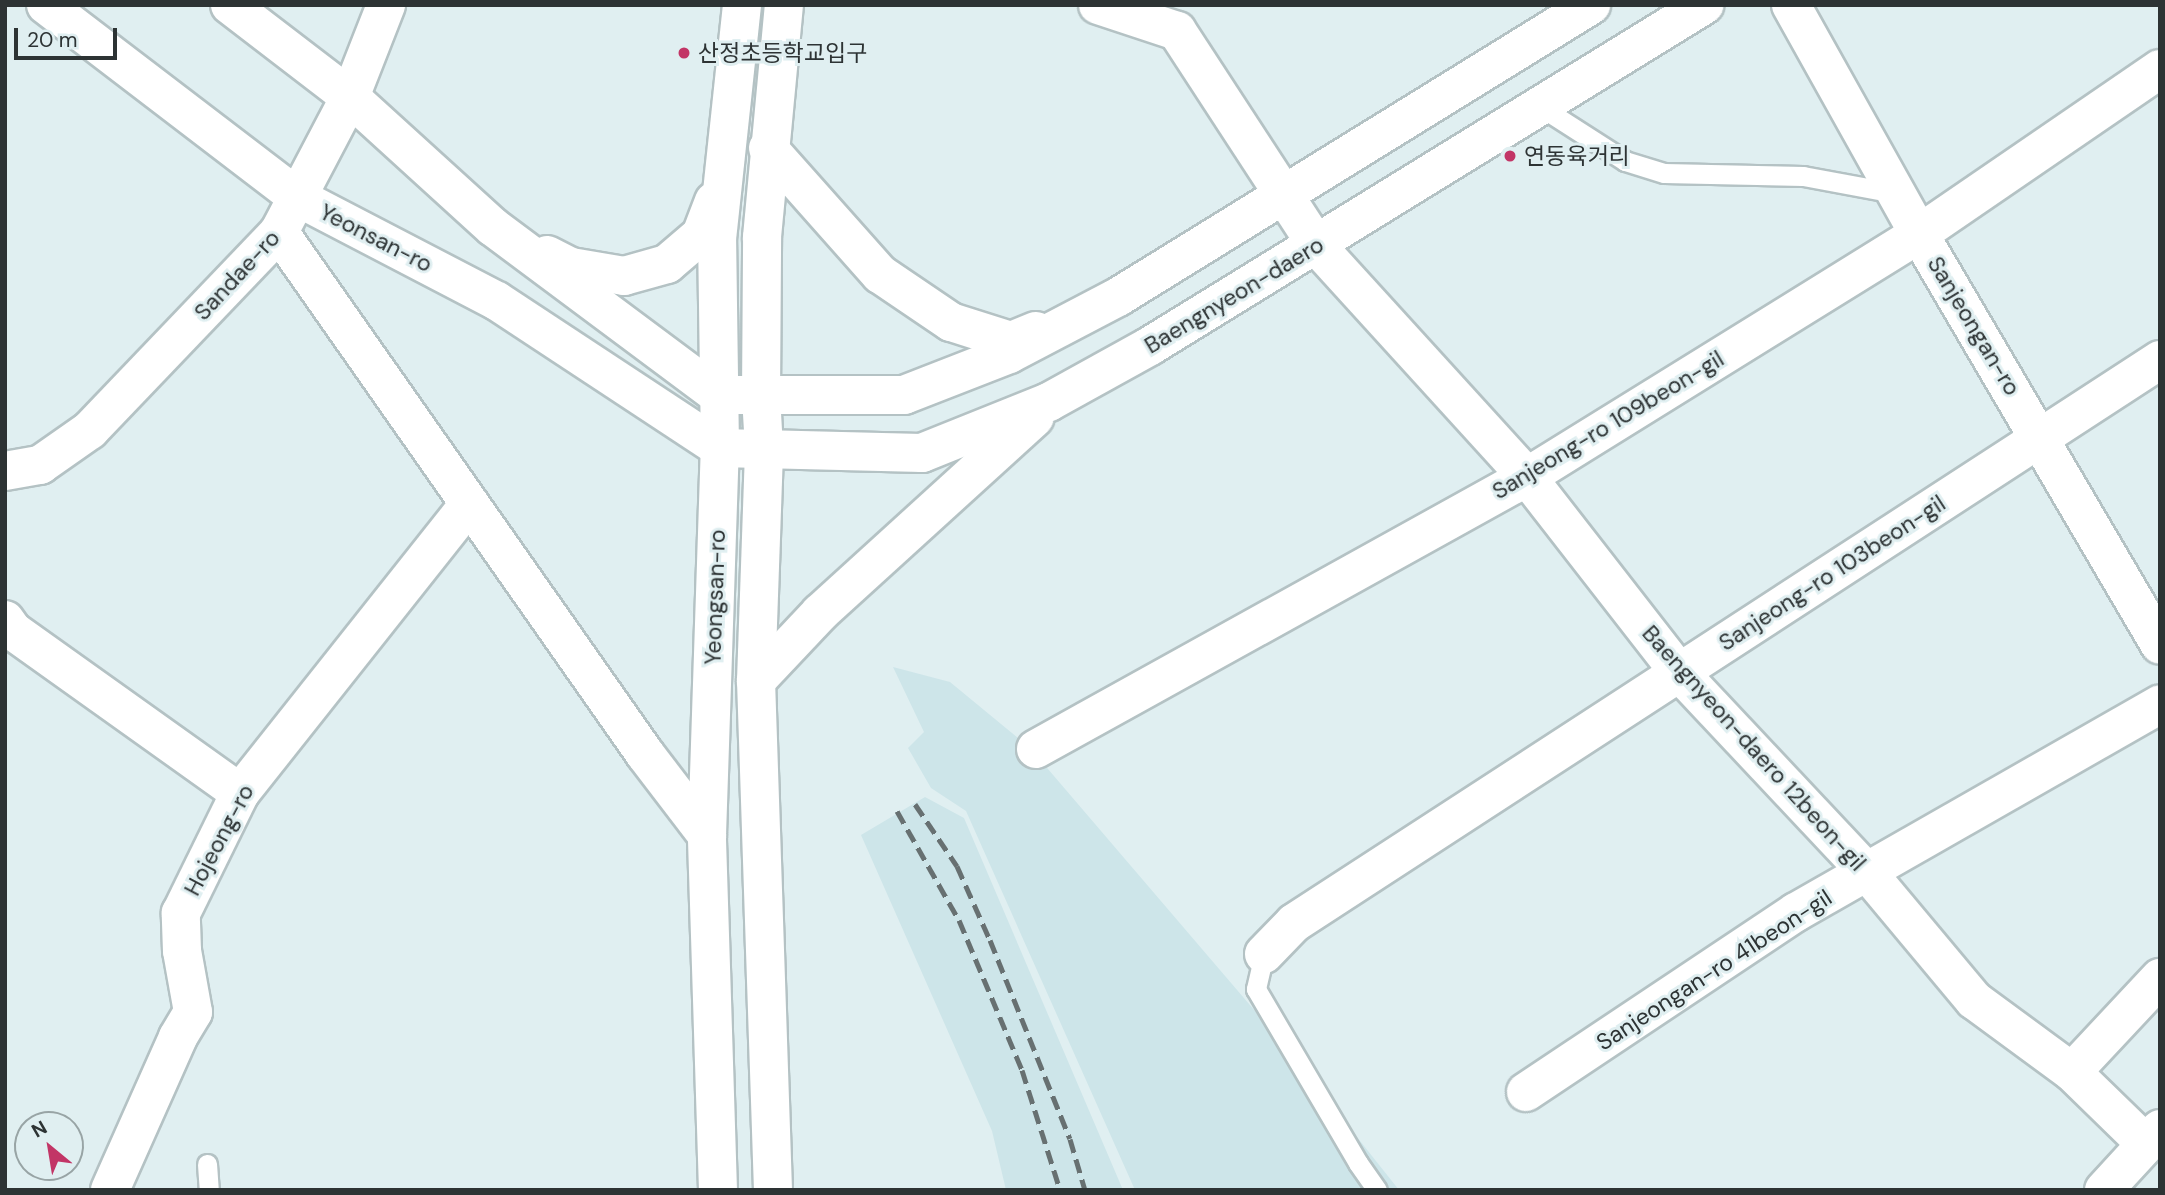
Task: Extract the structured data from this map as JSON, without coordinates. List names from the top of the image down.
{
  "streets": {
    "street": [
      "Yeonsan-ro",
      "Sandae-ro",
      "Baengnyeon-daero",
      "Sanjeongan-ro",
      "Sanjeong-ro 109beon-gil",
      "Sanjeong-ro 103beon-gil",
      "Yeongsan-ro",
      "Baengnyeon-daero 12beon-gil",
      "Hojeong-ro",
      "Sanjeongan-ro 41beon-gil"
    ]
  },
  "crossings": [
    ["Yeonsan-ro", "Sandae-ro"],
    ["Yeonsan-ro", "Baengnyeon-daero"],
    ["Yeonsan-ro", "Yeongsan-ro"],
    ["Baengnyeon-daero", "Yeongsan-ro"],
    ["Baengnyeon-daero", "Baengnyeon-daero 12beon-gil"],
    ["Sanjeongan-ro", "Sanjeong-ro 109beon-gil"],
    ["Sanjeongan-ro", "Sanjeong-ro 103beon-gil"],
    ["Sanjeong-ro 109beon-gil", "Baengnyeon-daero 12beon-gil"],
    ["Sanjeong-ro 103beon-gil", "Baengnyeon-daero 12beon-gil"],
    ["Baengnyeon-daero 12beon-gil", "Sanjeongan-ro 41beon-gil"]
  ],
  "places": ["산정초등학교입구", "연동육거리"],
  "scale_bar": "20 m",
  "north": "top left"
}
